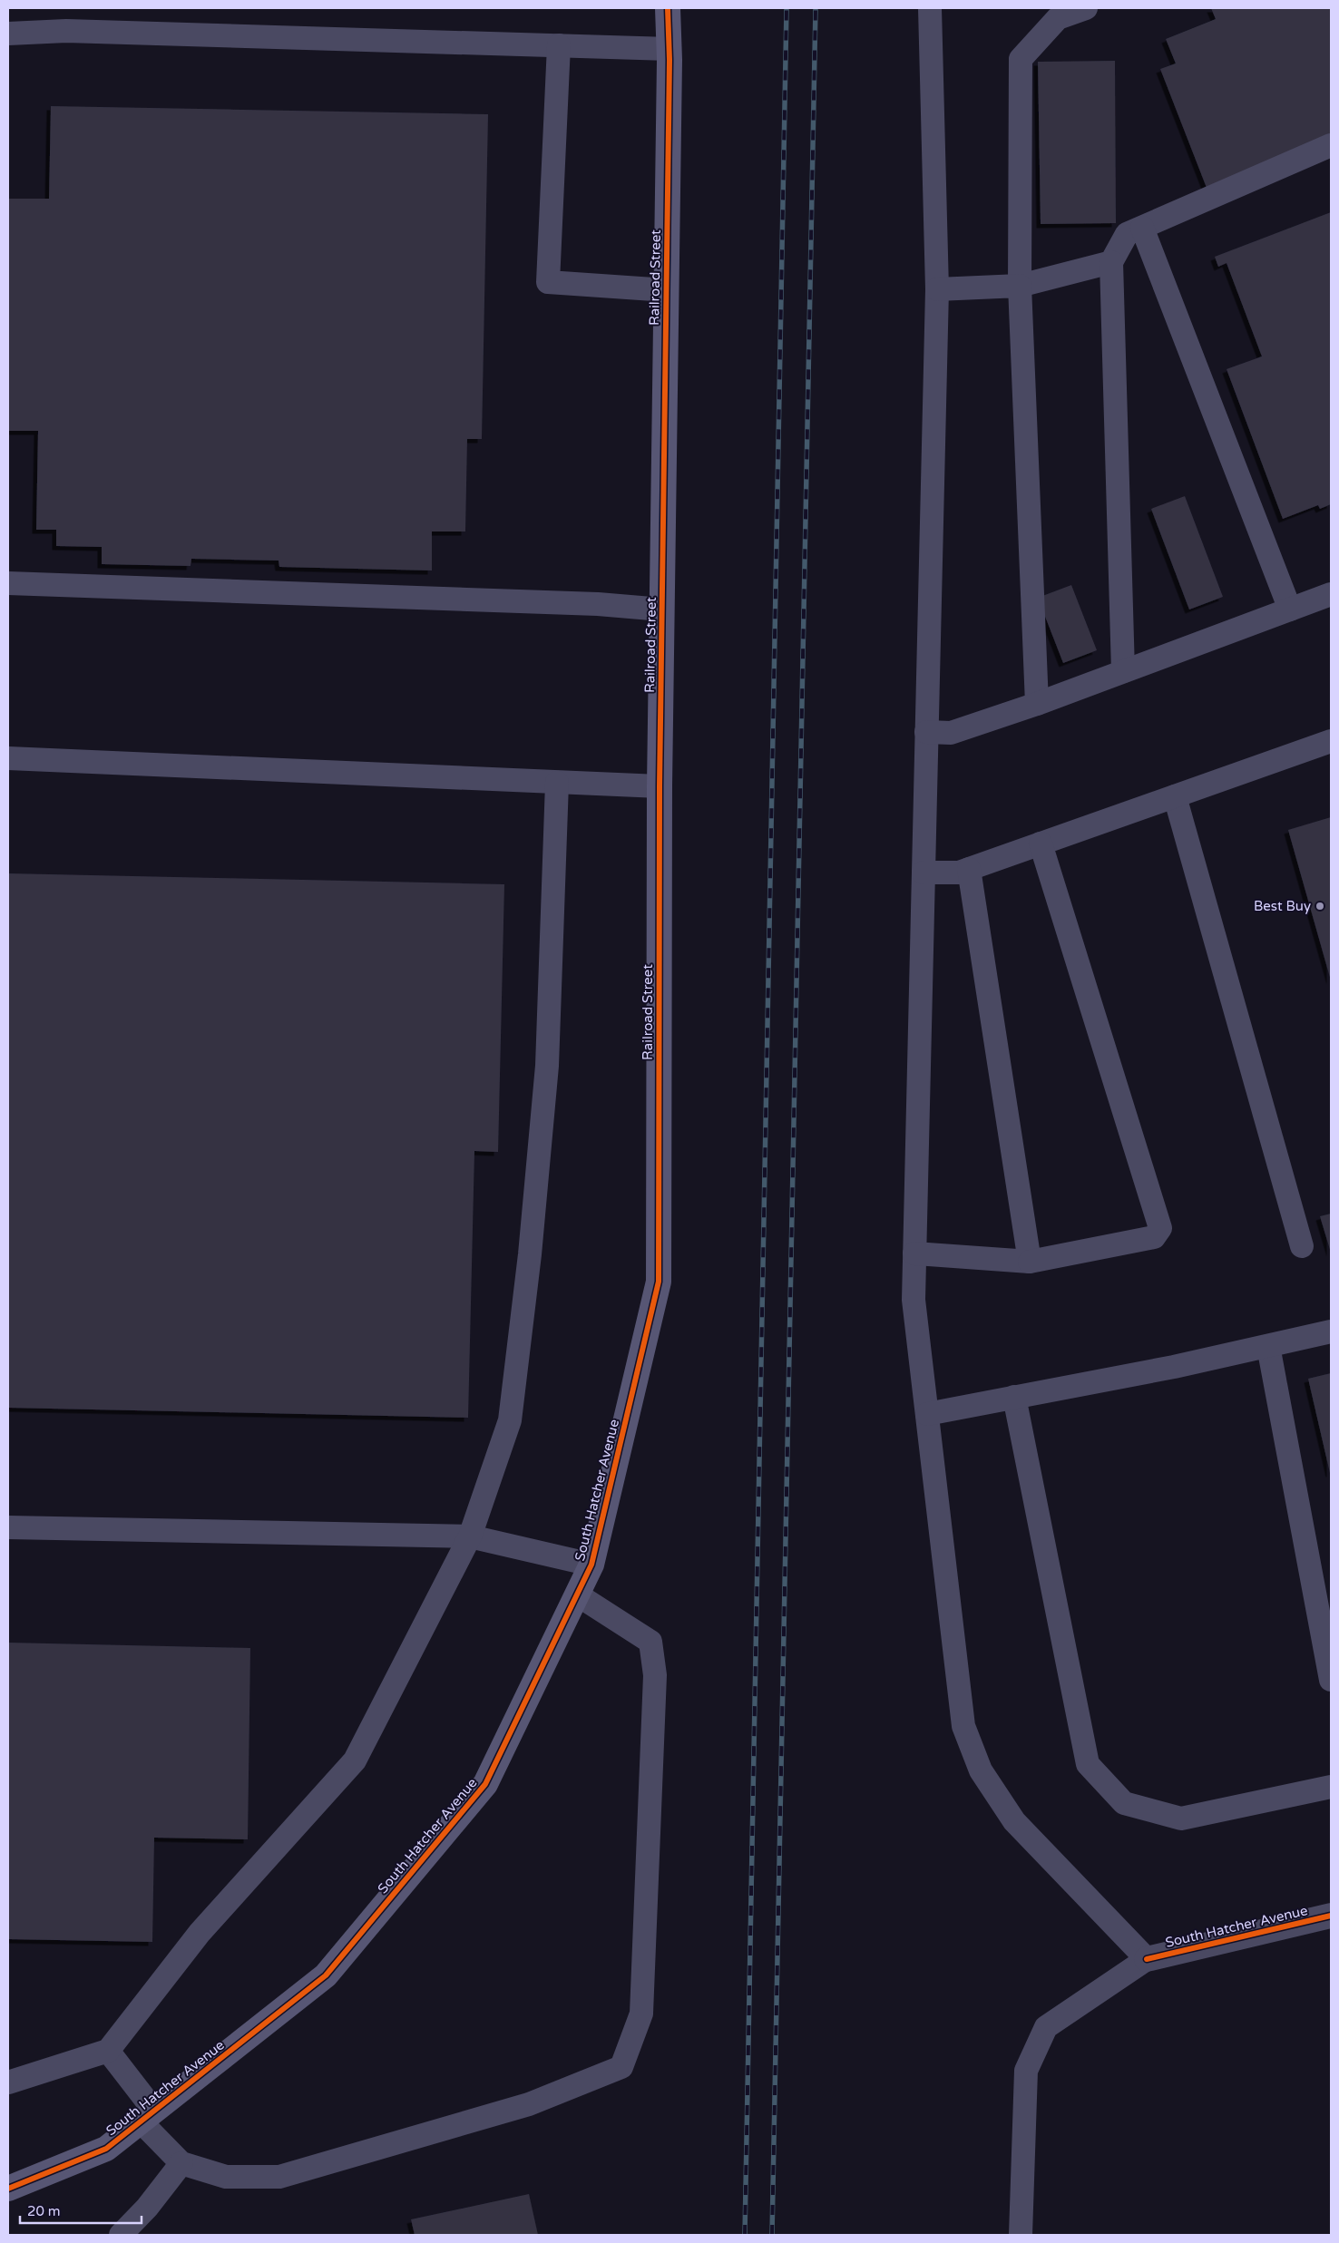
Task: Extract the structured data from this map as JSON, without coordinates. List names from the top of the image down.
{
  "streets": {
    "street": ["Railroad Street", "South Hatcher Avenue"]
  },
  "crossings": [
    ["Railroad Street", "South Hatcher Avenue"]
  ],
  "places": ["Best Buy"],
  "scale_bar": "20 m"
}
